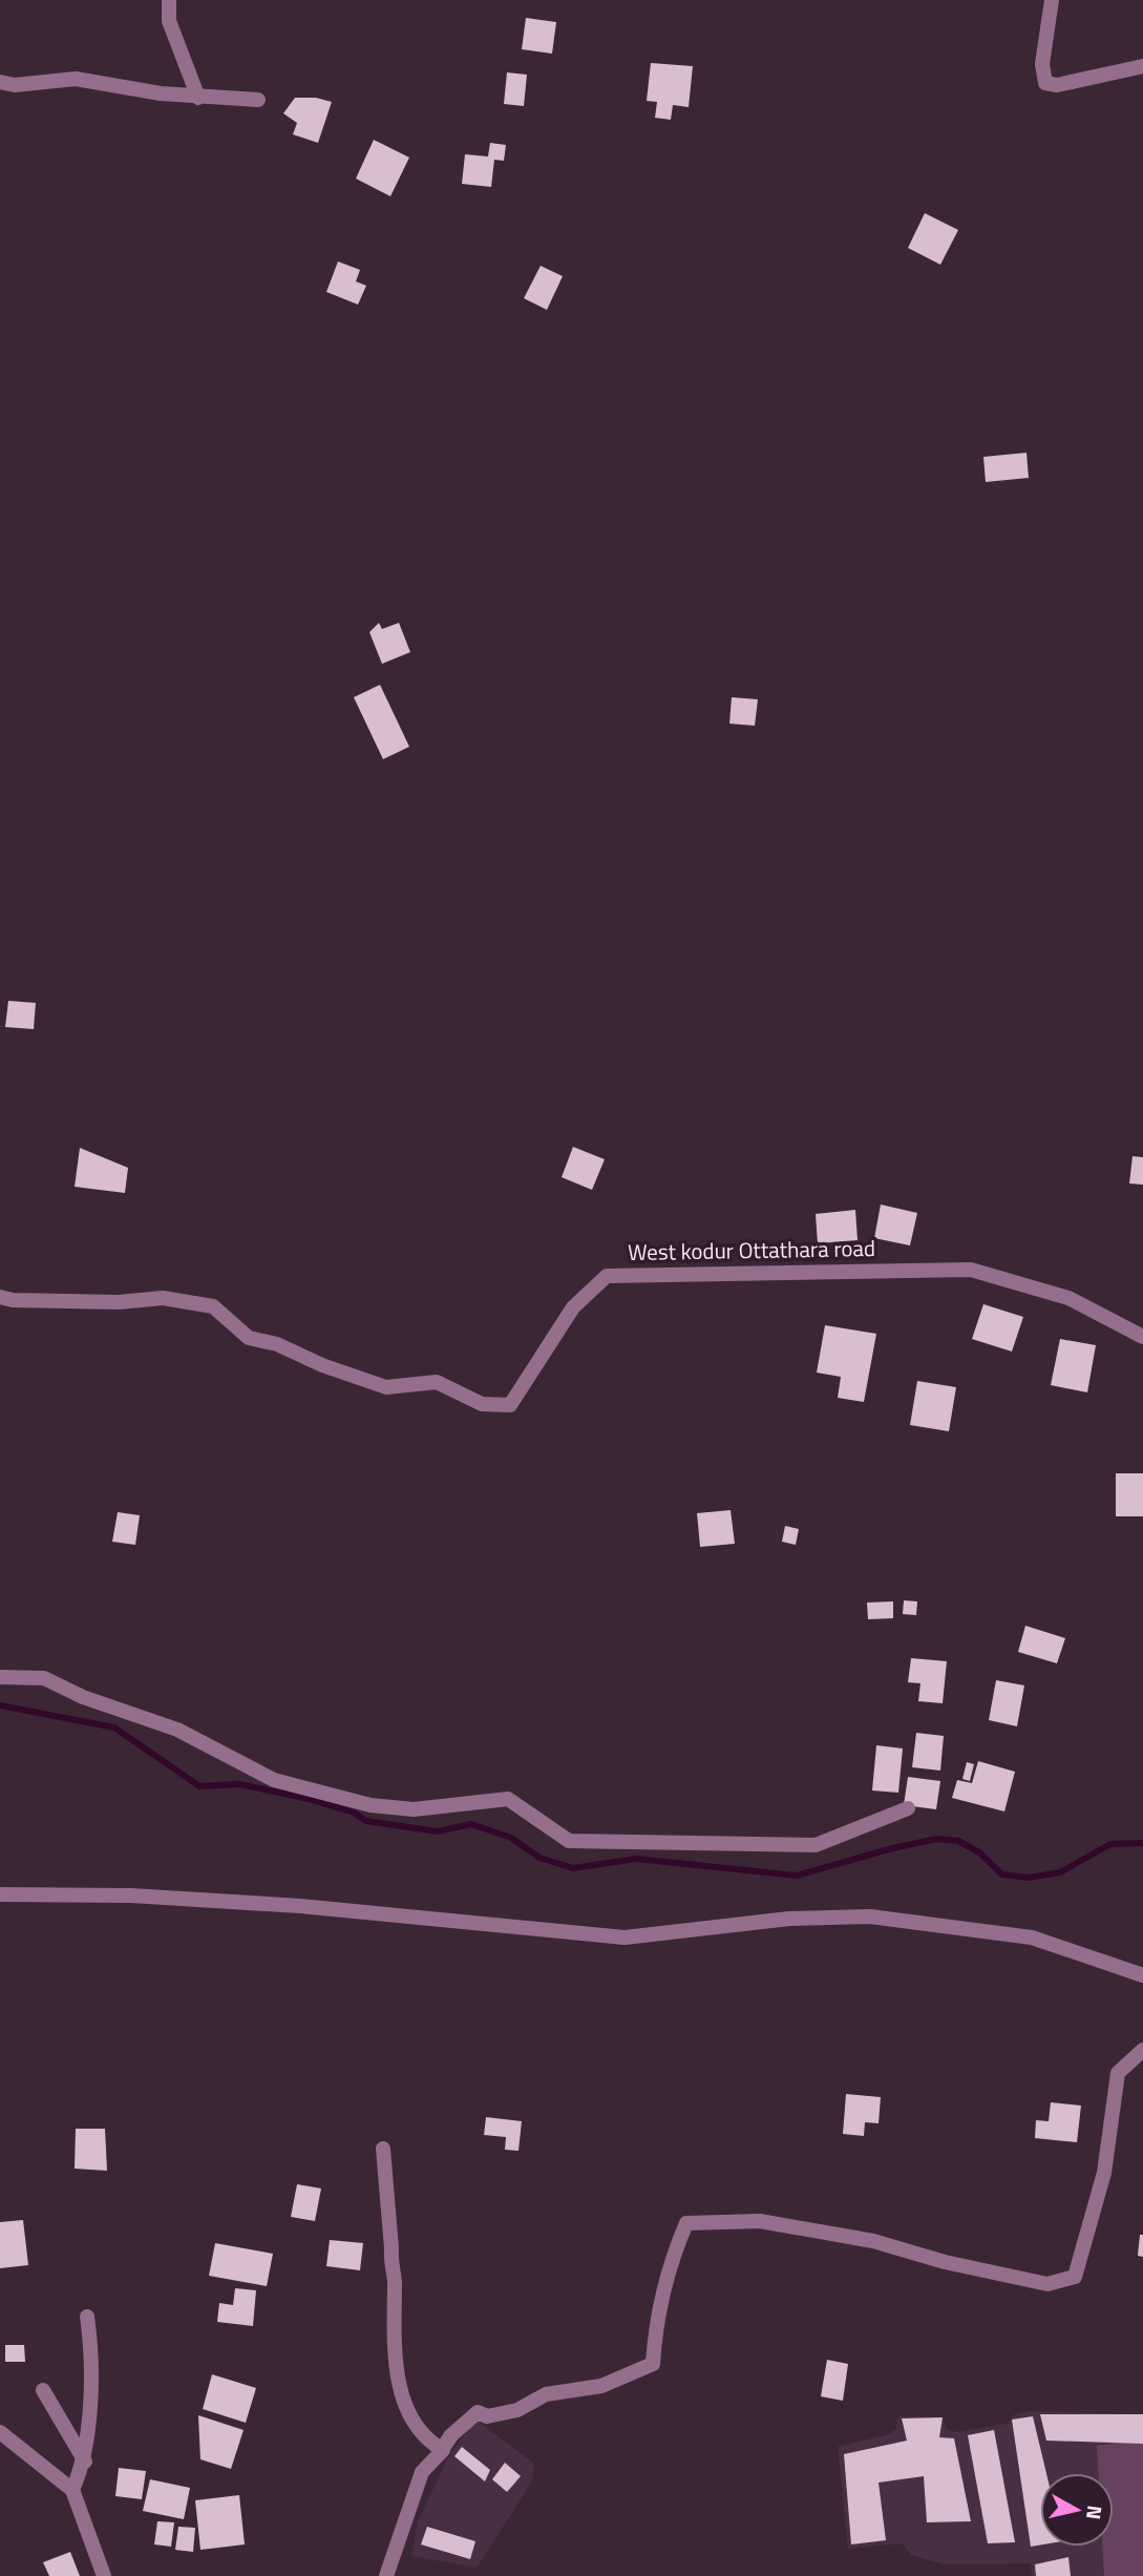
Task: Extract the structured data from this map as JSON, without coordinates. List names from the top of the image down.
{
  "streets": {
    "street": ["West kodur Ottathara road"]
  },
  "north": "right"
}
